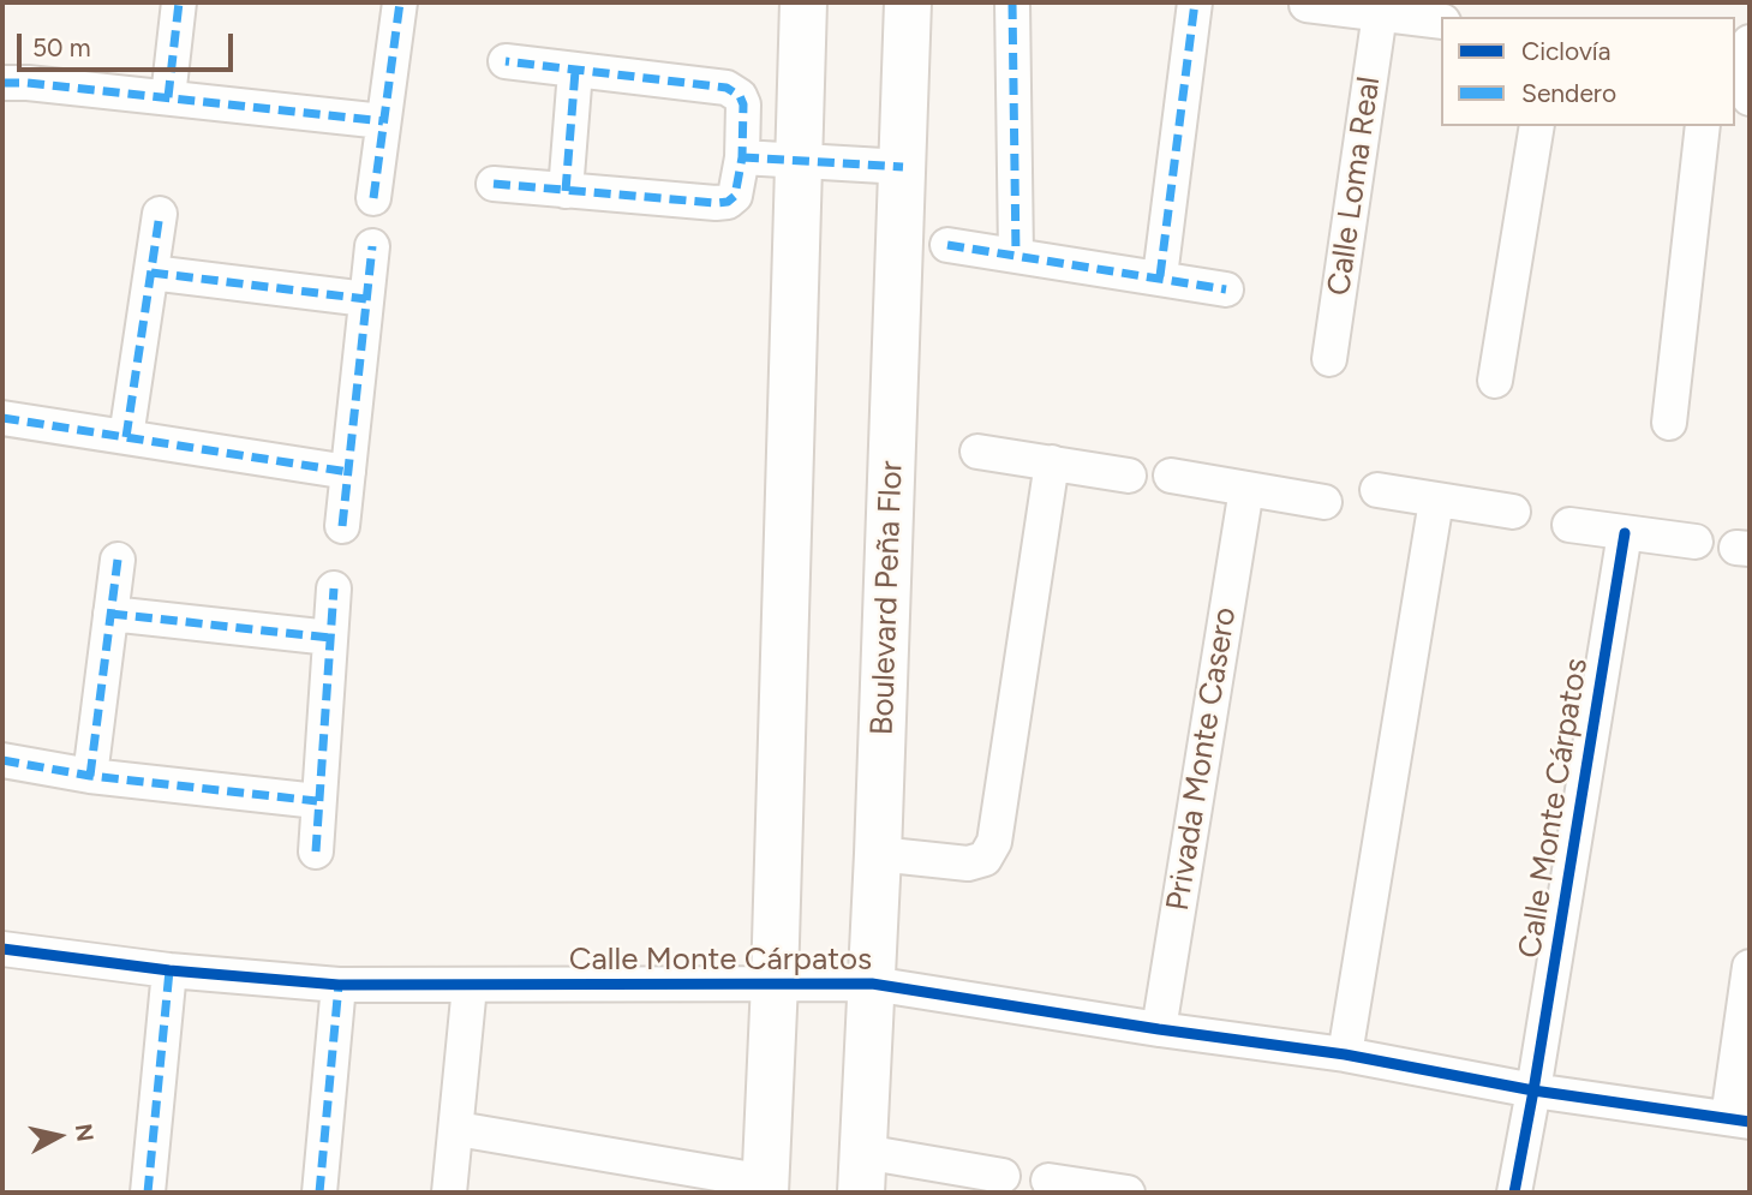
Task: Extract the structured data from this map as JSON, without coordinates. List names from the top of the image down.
{
  "streets": {
    "main road": ["Boulevard Peña Flor"],
    "street": ["Calle Loma Real", "Privada Monte Casero", "Calle Monte Cárpatos"]
  },
  "crossings": [
    ["Boulevard Peña Flor", "Calle Monte Cárpatos"],
    ["Privada Monte Casero", "Calle Monte Cárpatos"]
  ],
  "legend": ["Ciclovía", "Sendero"],
  "scale_bar": "50 m",
  "north": "right"
}
